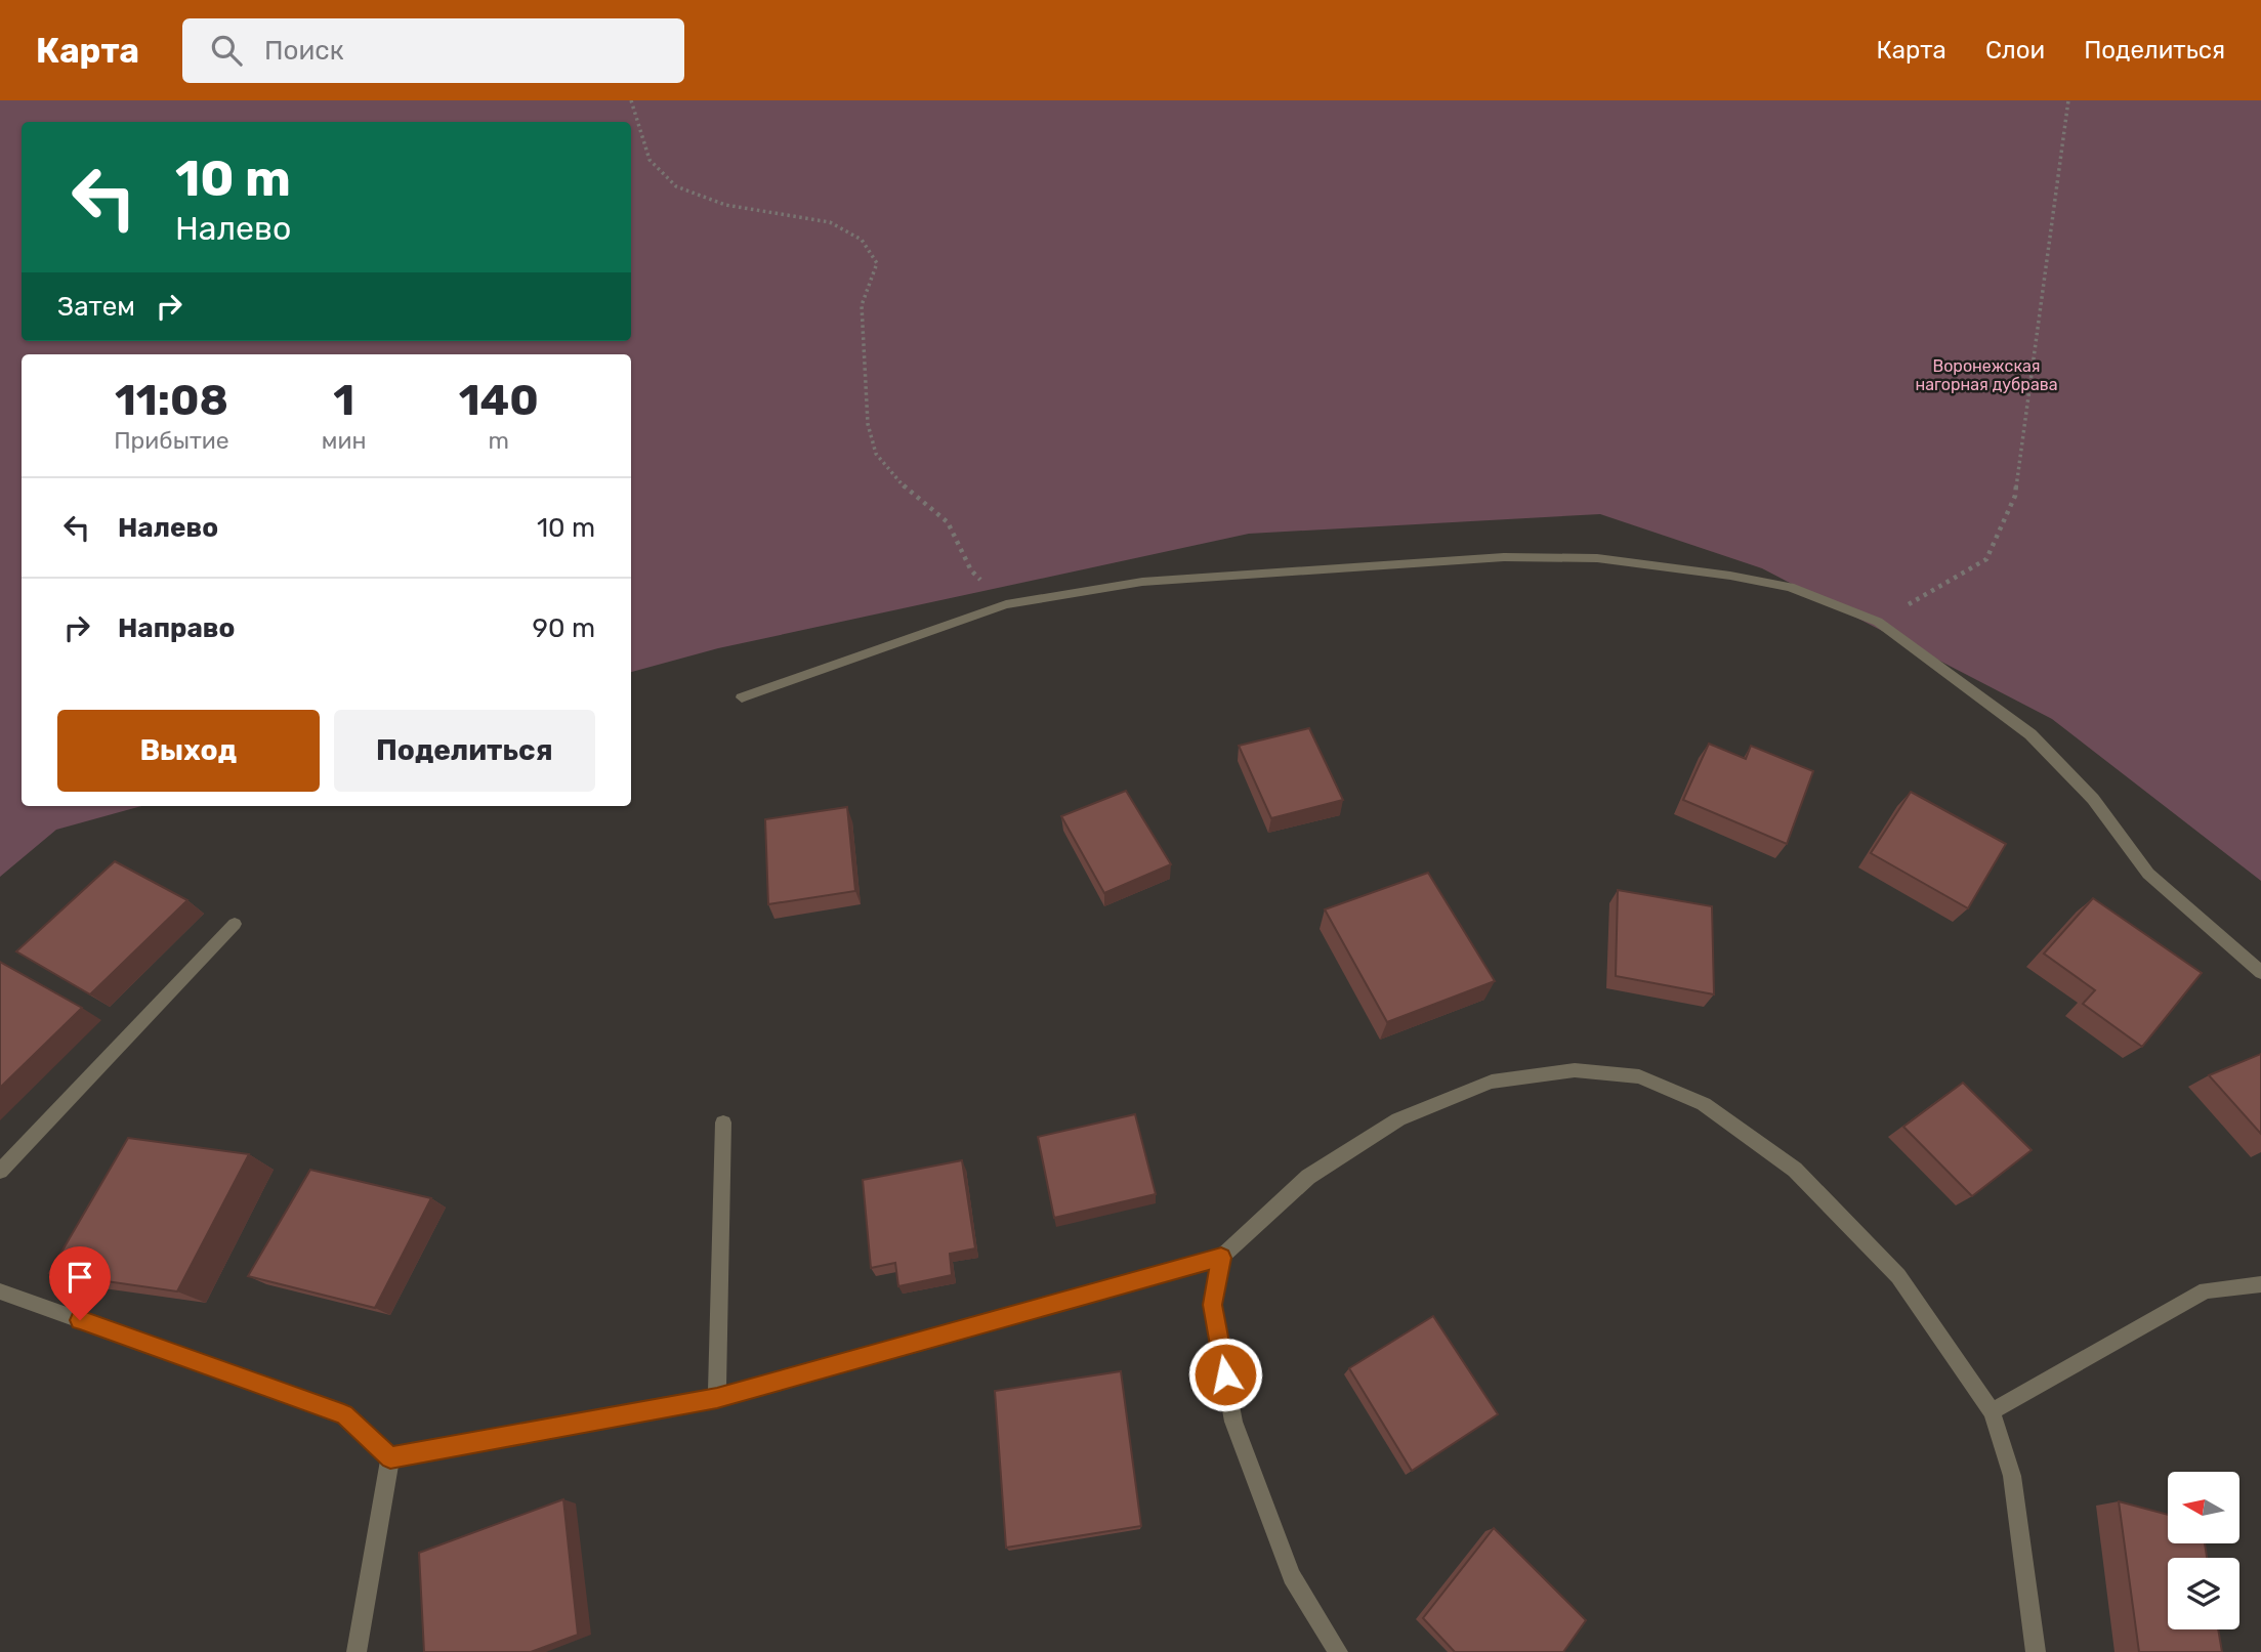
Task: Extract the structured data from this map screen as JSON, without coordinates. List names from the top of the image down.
{
  "parks": ["Воронежская нагорная дубрава"],
  "north": "left",
  "page": {
    "header": "Карта",
    "search": "Поиск",
    "nav": ["Карта", "Слои", "Поделиться"],
    "turn": ["10 m", "Налево"],
    "then": "Затем",
    "eta": [
      "11:08",
      "Прибытие",
      "1",
      "мин",
      "140",
      "m"
    ],
    "list": [
      {
        "name": "Налево",
        "value": "10 m"
      },
      {
        "name": "Направо",
        "value": "90 m"
      }
    ],
    "buttons": ["Выход", "Поделиться"]
  }
}
